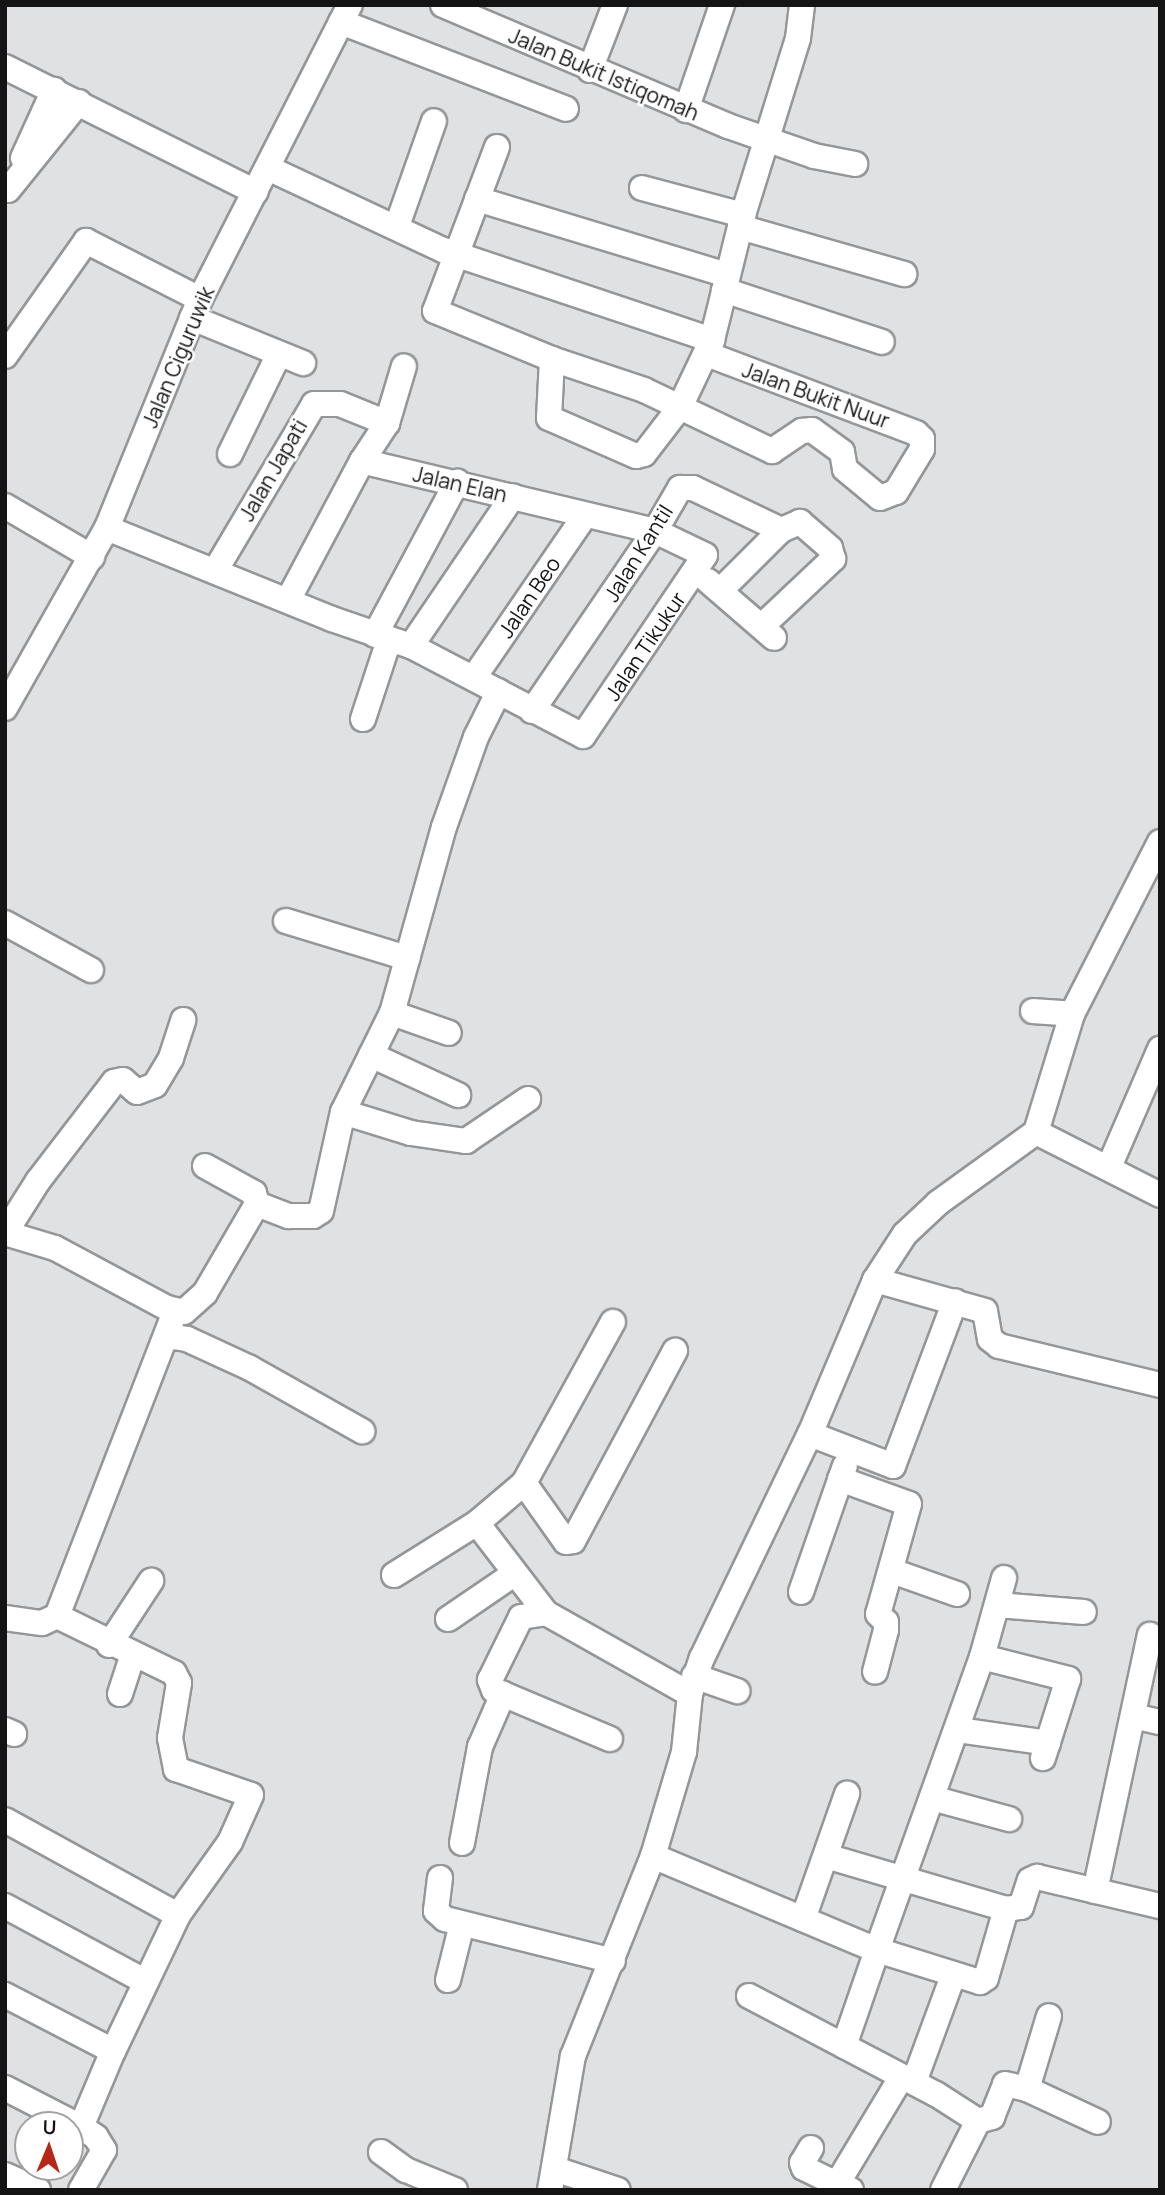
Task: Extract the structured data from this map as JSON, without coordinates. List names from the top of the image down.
{
  "streets": {
    "street": [
      "Jalan Bukit Istiqomah",
      "Jalan Ciguruwik",
      "Jalan Bukit Nuur",
      "Jalan Japati",
      "Jalan Elan",
      "Jalan Kantil",
      "Jalan Beo",
      "Jalan Tikukur"
    ]
  },
  "crossings": [
    ["Jalan Ciguruwik", "Jalan Bukit Nuur"],
    ["Jalan Elan", "Jalan Kantil"],
    ["Jalan Elan", "Jalan Beo"],
    ["Jalan Elan", "Jalan Tikukur"],
    ["Jalan Kantil", "Jalan Tikukur"]
  ],
  "north": "top"
}
